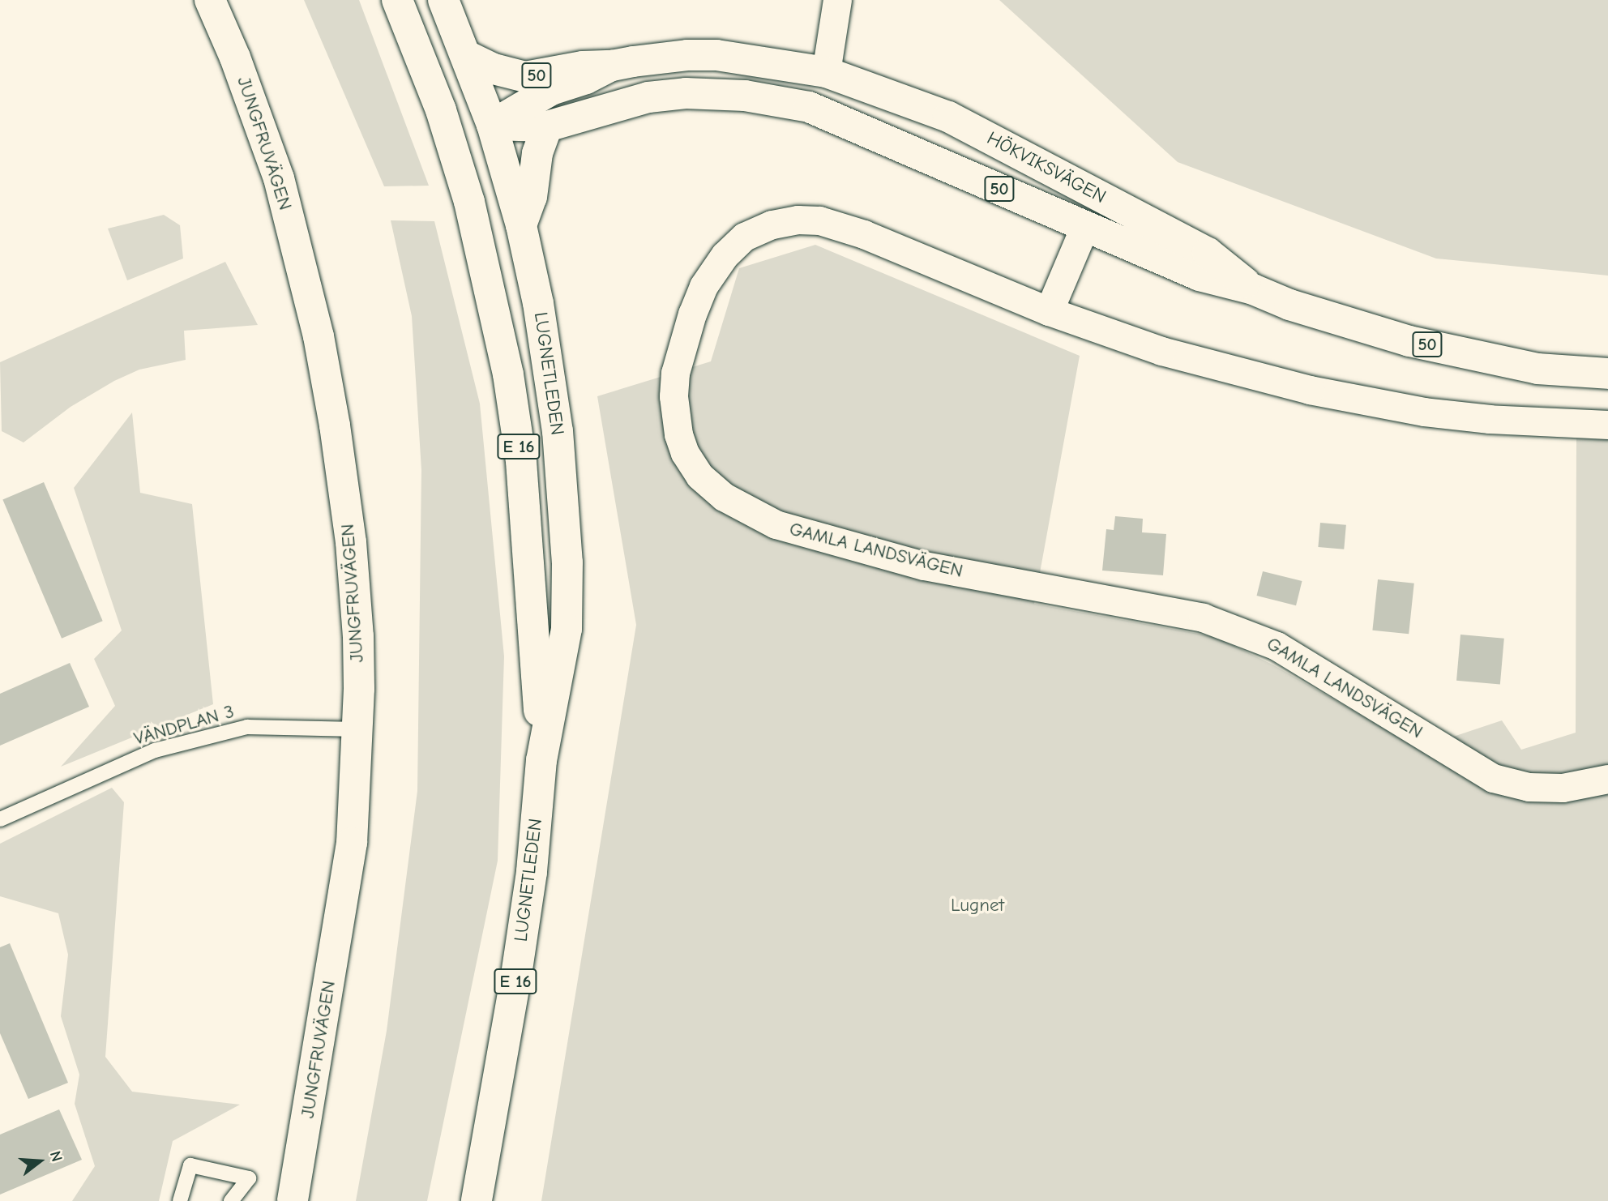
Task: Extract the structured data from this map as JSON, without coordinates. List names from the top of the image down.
{
  "streets": {
    "main road": [
      "50",
      "JUNGFRUVÄGEN",
      "HÖKVIKSVÄGEN",
      "LUGNETLEDEN",
      "E 16"
    ],
    "street": ["GAMLA LANDSVÄGEN"],
    "lane": ["VÄNDPLAN 3"]
  },
  "crossings": [
    ["50", "HÖKVIKSVÄGEN"],
    ["50", "LUGNETLEDEN"],
    ["JUNGFRUVÄGEN", "VÄNDPLAN 3"],
    ["HÖKVIKSVÄGEN", "LUGNETLEDEN"]
  ],
  "parks": ["Lugnet"],
  "north": "right"
}
